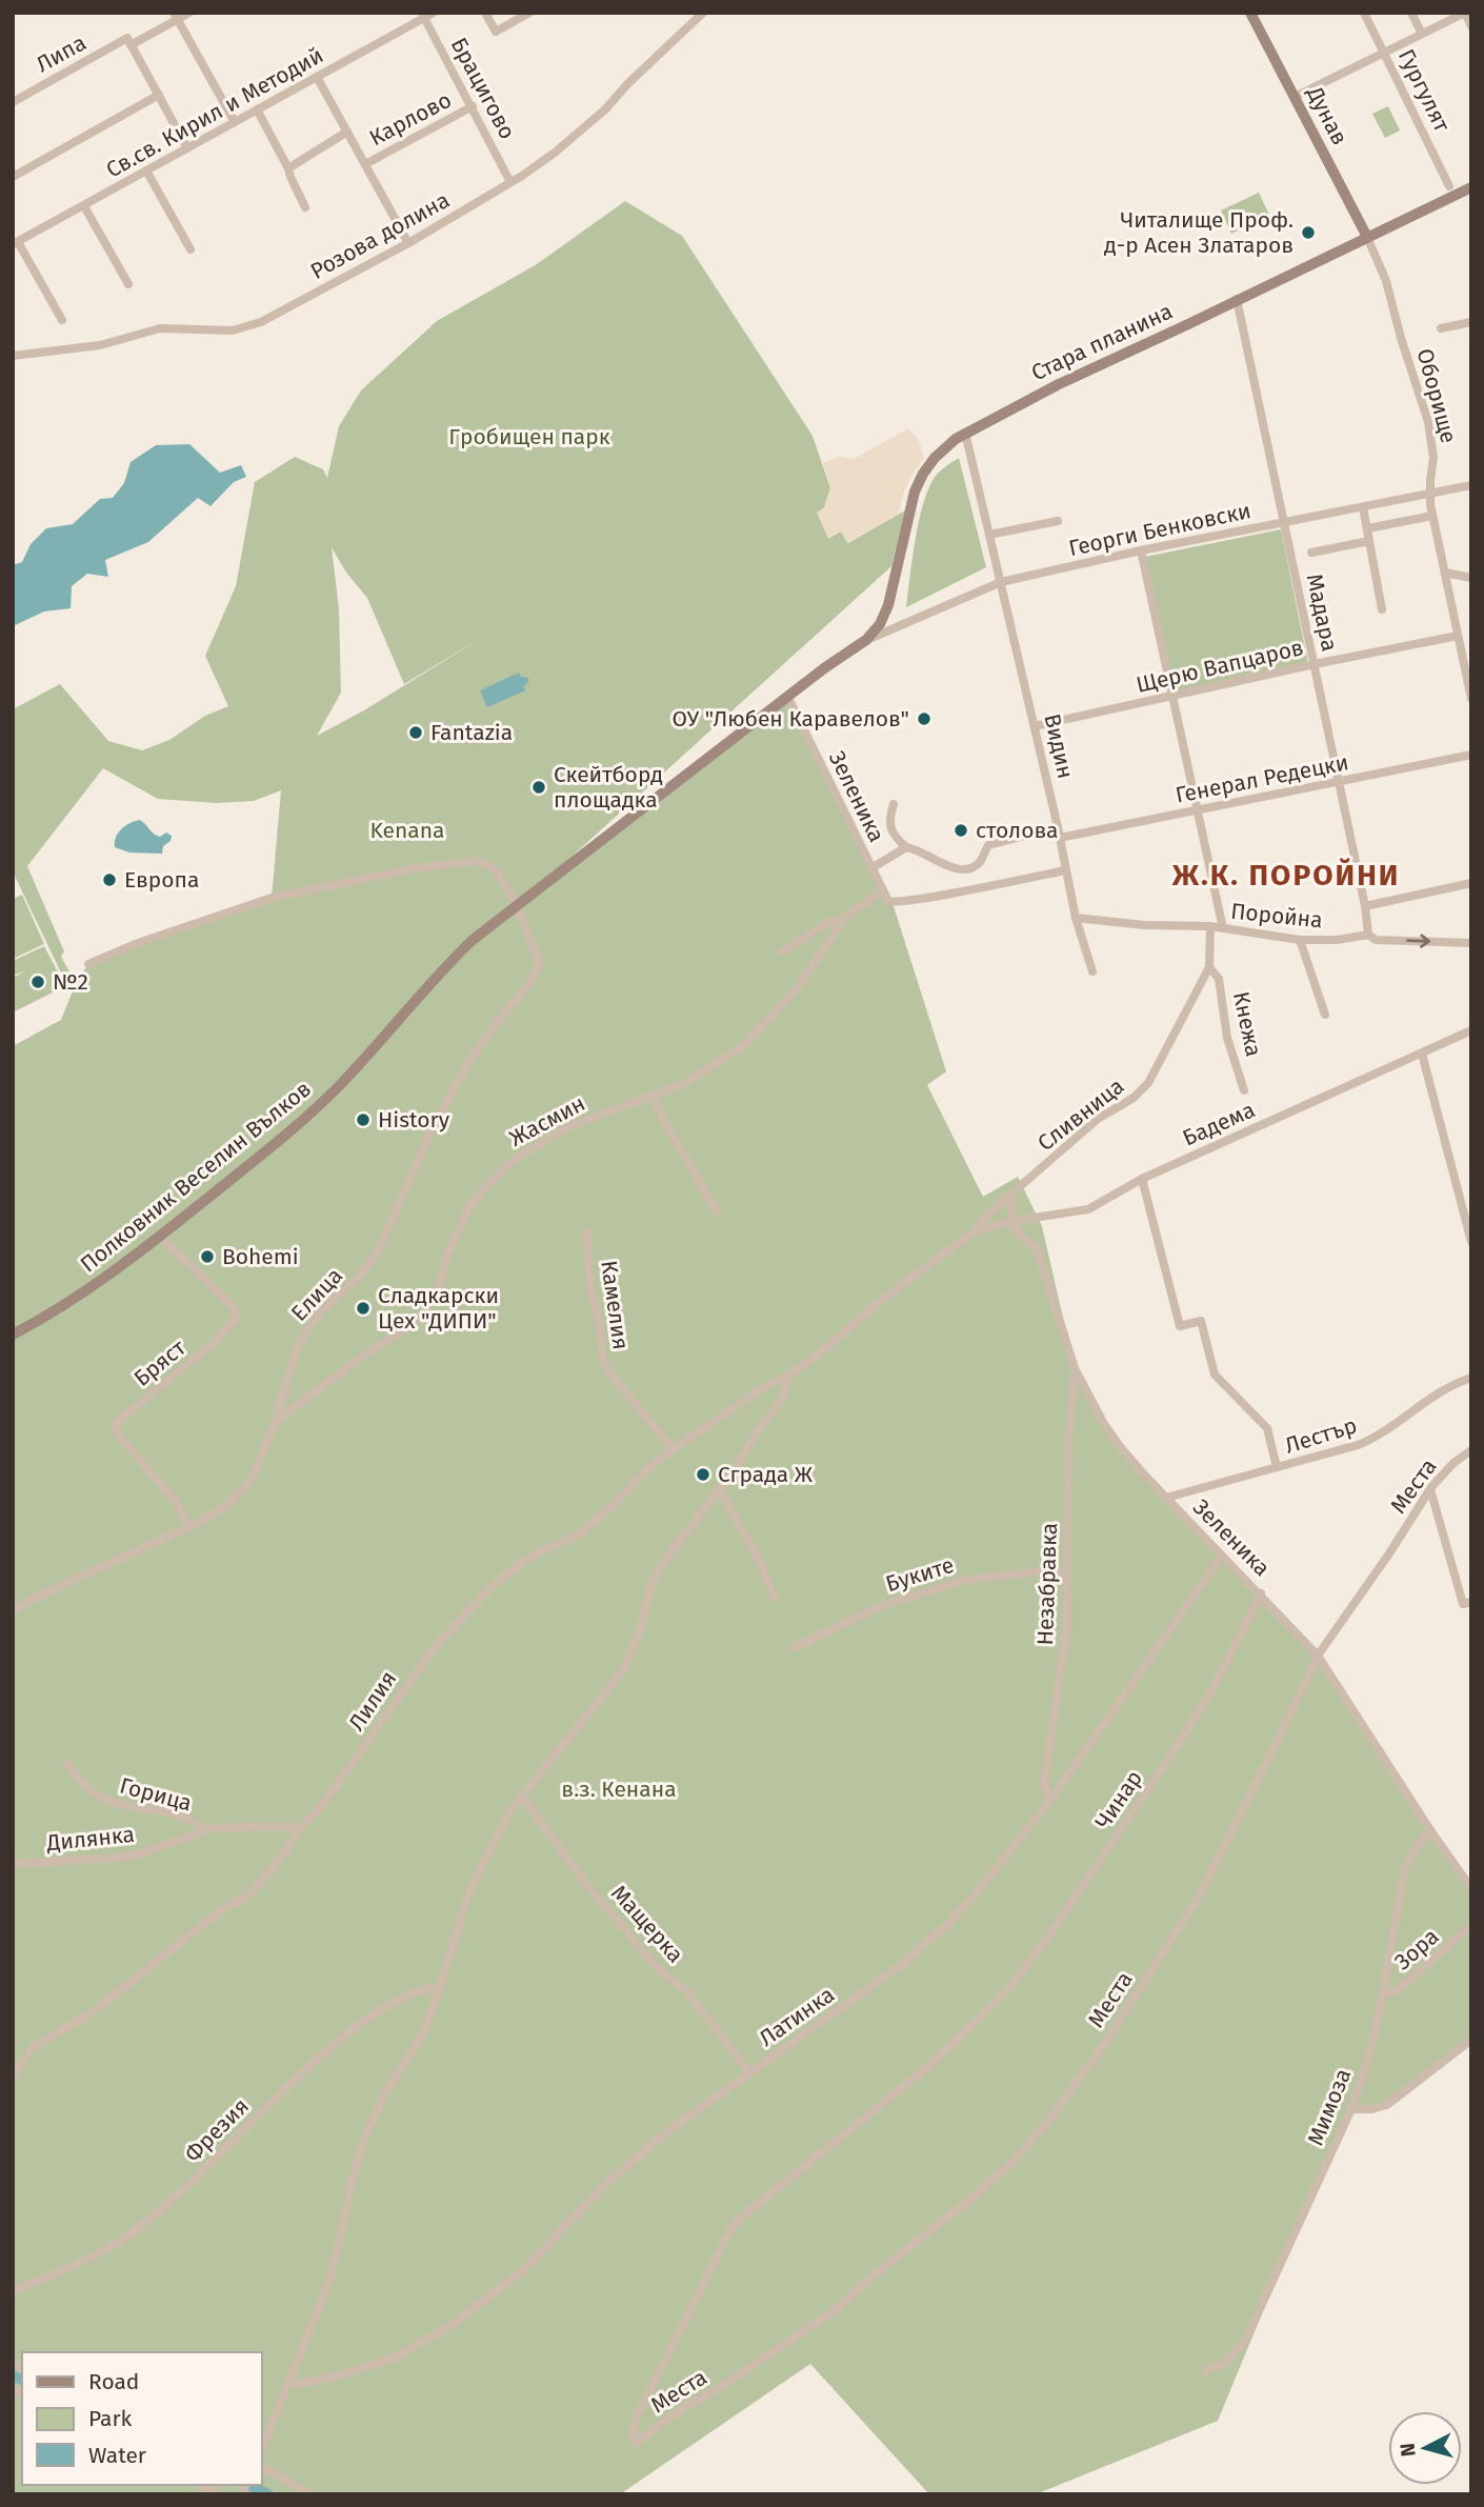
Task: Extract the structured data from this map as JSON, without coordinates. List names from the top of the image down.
{
  "streets": {
    "main road": ["Дунав", "Стара планина", "Полковник Веселин Вълков"],
    "street": [
      "Липа",
      "Брацигово",
      "Гургулят",
      "Св.св. Кирил и Методий",
      "Карлово",
      "Розова долина",
      "Оборище",
      "Георги Бенковски",
      "Мадара",
      "Щерю Вапцаров",
      "Видин",
      "Генерал Редецки",
      "Зеленика",
      "Поройна",
      "Кнежа",
      "Сливница",
      "Жасмин",
      "Бадема",
      "Елица",
      "Камелия",
      "Бряст",
      "Лестър",
      "Места",
      "Буките",
      "Незабравка",
      "Лилия",
      "Горица",
      "Чинар",
      "Дилянка",
      "Мащерка",
      "Зора",
      "Латинка",
      "Мимоза",
      "Фрезия"
    ]
  },
  "crossings": [
    ["Брацигово", "Св.св. Кирил и Методий"],
    ["Брацигово", "Карлово"],
    ["Брацигово", "Розова долина"],
    ["Дунав", "Стара планина"],
    ["Дунав", "Оборище"],
    ["Стара планина", "Оборище"],
    ["Стара планина", "Георги Бенковски"],
    ["Стара планина", "Мадара"],
    ["Стара планина", "Видин"],
    ["Стара планина", "Полковник Веселин Вълков"],
    ["Оборище", "Георги Бенковски"],
    ["Оборище", "Щерю Вапцаров"],
    ["Георги Бенковски", "Мадара"],
    ["Георги Бенковски", "Видин"],
    ["Георги Бенковски", "Полковник Веселин Вълков"],
    ["Мадара", "Щерю Вапцаров"],
    ["Мадара", "Генерал Редецки"],
    ["Мадара", "Поройна"],
    ["Щерю Вапцаров", "Видин"],
    ["Видин", "Генерал Редецки"],
    ["Видин", "Поройна"],
    ["Зеленика", "Жасмин"],
    ["Зеленика", "Бадема"],
    ["Зеленика", "Полковник Веселин Вълков"],
    ["Зеленика", "Лестър"],
    ["Зеленика", "Места"],
    ["Зеленика", "Незабравка"],
    ["Зеленика", "Чинар"],
    ["Зеленика", "Латинка"],
    ["Зеленика", "Мимоза"],
    ["Поройна", "Сливница"],
    ["Кнежа", "Сливница"],
    ["Сливница", "Бадема"],
    ["Сливница", "Лилия"],
    ["Жасмин", "Елица"],
    ["Бадема", "Лилия"],
    ["Полковник Веселин Вълков", "Елица"],
    ["Полковник Веселин Вълков", "Бряст"],
    ["Елица", "Бряст"],
    ["Камелия", "Лилия"],
    ["Места", "Чинар"],
    ["Буките", "Незабравка"],
    ["Незабравка", "Латинка"],
    ["Лилия", "Дилянка"],
    ["Горица", "Дилянка"],
    ["Мащерка", "Латинка"],
    ["Зора", "Мимоза"]
  ],
  "districts": ["Ж.К. ПОРОЙНИ"],
  "parks": ["Гробищен парк", "Kenana", "в.з. Кенана"],
  "places": [
    "Читалище Проф. д-р Асен Златаров",
    "ОУ \"Любен Каравелов\"",
    "Fantazia",
    "Скейтборд площадка",
    "столова",
    "Европа",
    "№2",
    "History",
    "Bohemi",
    "Сладкарски Цех \"ДИПИ\"",
    "Сграда Ж"
  ],
  "legend": ["Road", "Park", "Water"],
  "north": "left"
}
